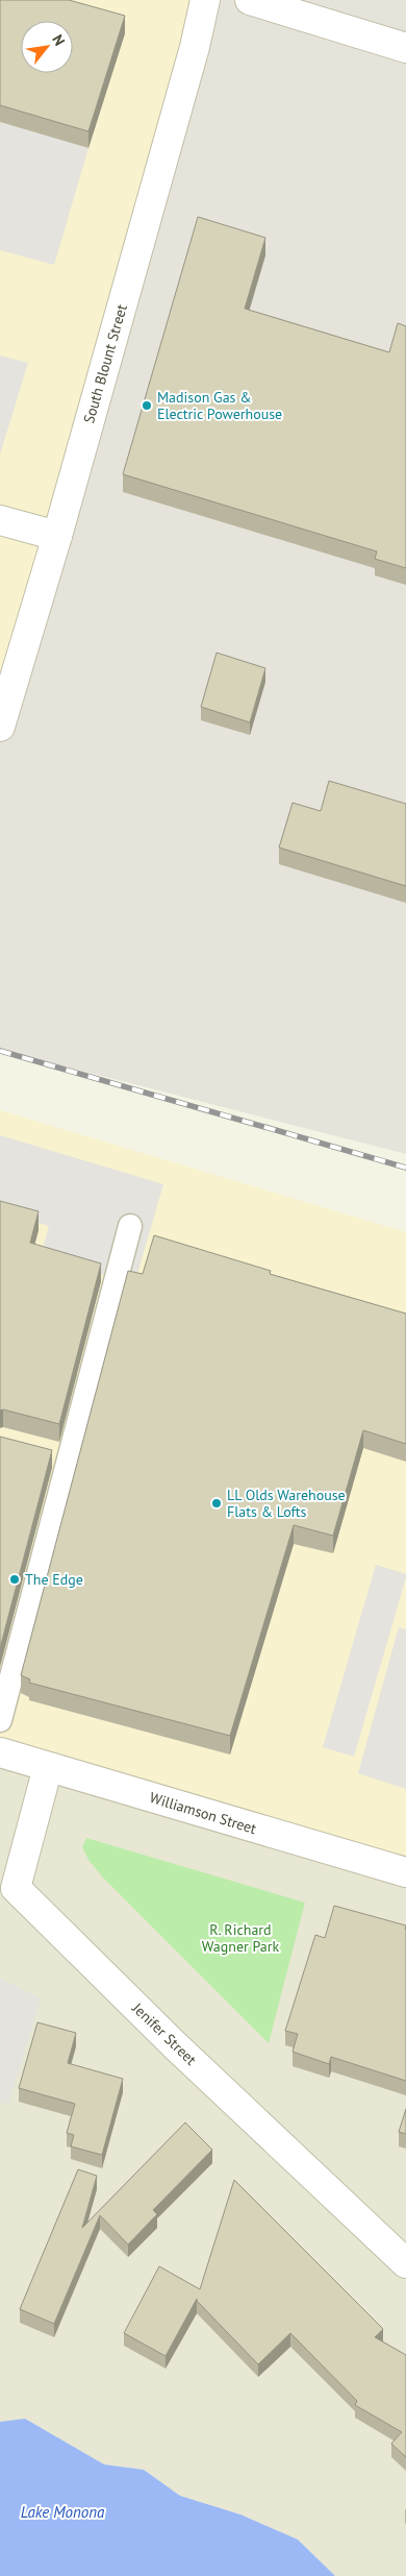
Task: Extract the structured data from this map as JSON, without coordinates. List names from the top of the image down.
{
  "streets": {
    "street": ["South Blount Street", "Williamson Street", "Jenifer Street"]
  },
  "crossings": [
    ["Williamson Street", "Jenifer Street"]
  ],
  "water": ["Lake Monona"],
  "parks": ["R. Richard Wagner Park"],
  "places": ["Madison Gas & Electric Powerhouse", "LL Olds Warehouse Flats & Lofts", "The Edge"],
  "north": "top right"
}
